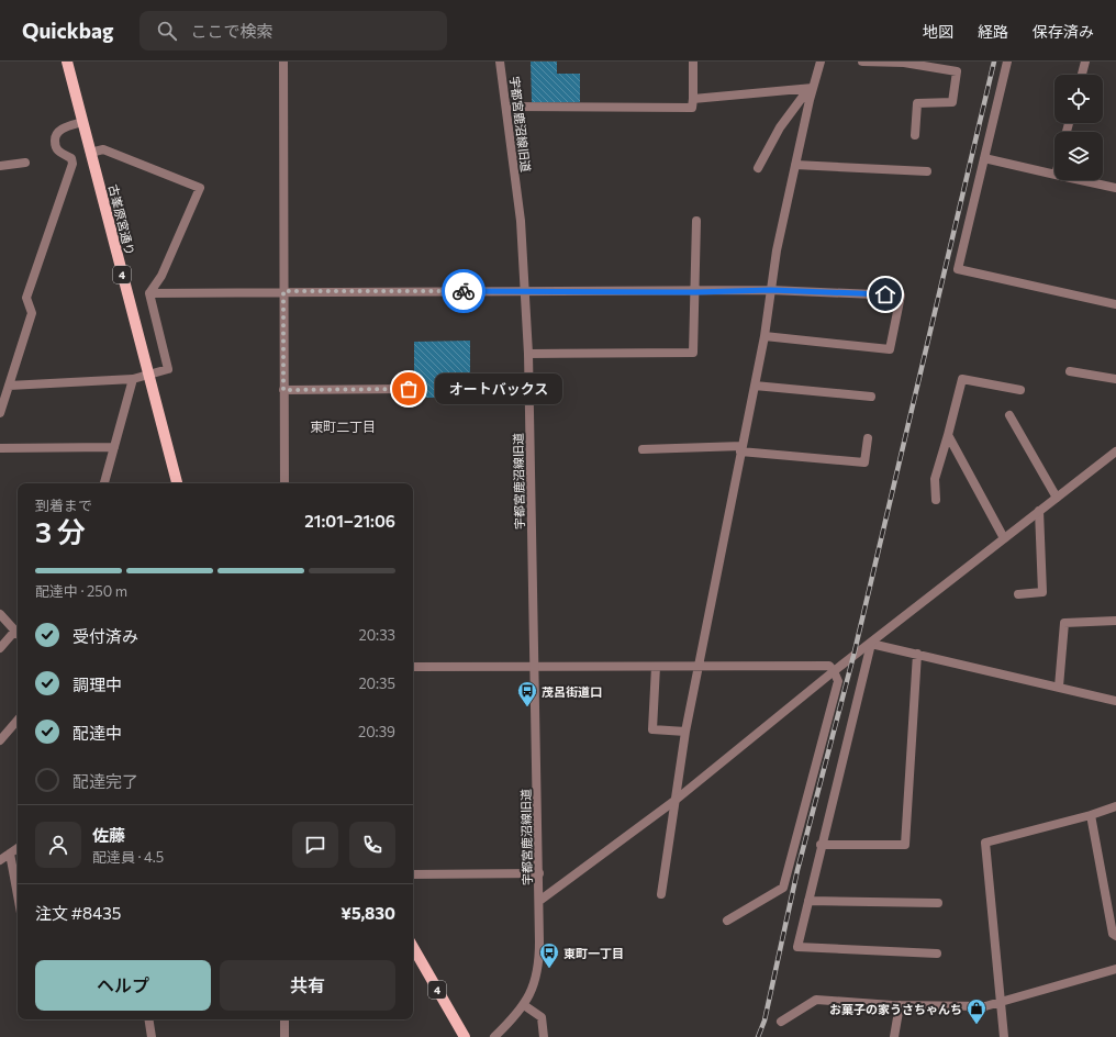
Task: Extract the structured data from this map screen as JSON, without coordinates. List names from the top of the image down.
{
  "streets": {
    "main road": ["古峯原宮通り", "4"],
    "street": ["宇都宮鹿沼線旧道"]
  },
  "districts": ["東町二丁目"],
  "places": {
    "other": ["オートバックス"],
    "bus stop": ["茂呂街道口", "東町一丁目"],
    "shop": ["お菓子の家うさちゃんち"]
  },
  "page": {
    "header": "Quickbag",
    "search": "ここで検索",
    "nav": ["地図", "経路", "保存済み"],
    "bubble": "オートバックス",
    "heading": ["3 分", "到着まで", "21:01–21:06"],
    "panel": [
      "佐藤",
      "配達員 · 4.5",
      "注文 #8435",
      "¥5,830"
    ],
    "bar": "配達中 · 250 m",
    "list": [
      ["受付済み", "20:33"],
      ["調理中", "20:35"],
      ["配達中", "20:39"],
      "配達完了"
    ],
    "buttons": ["ヘルプ", "共有"]
  }
}
